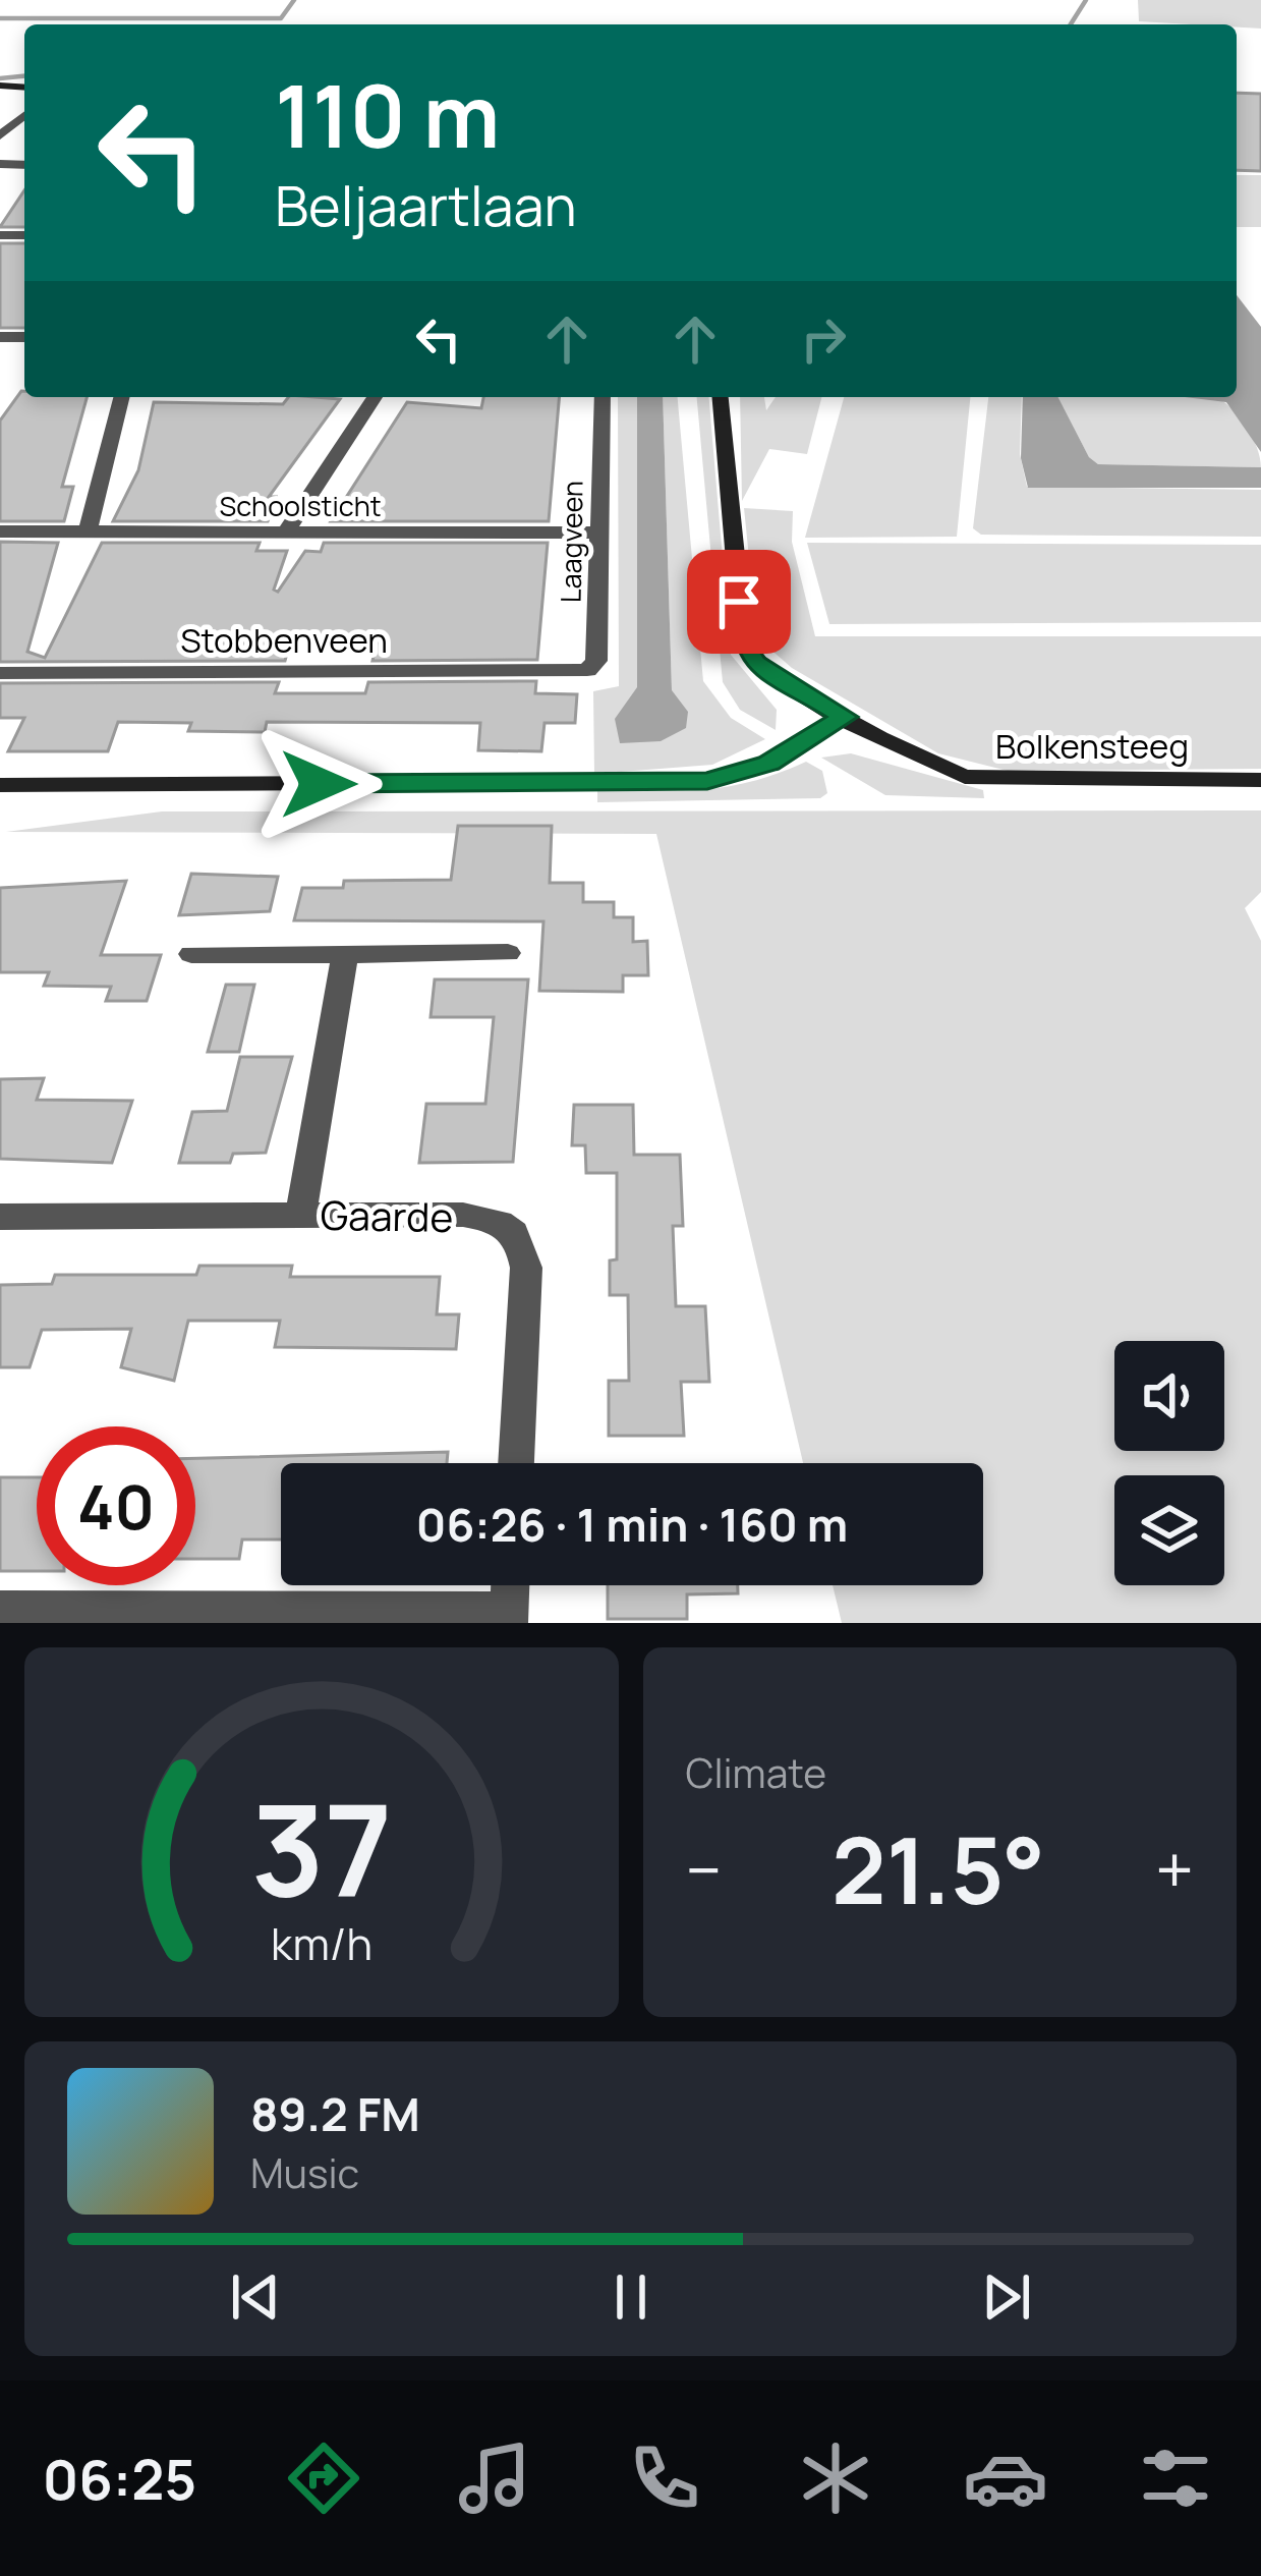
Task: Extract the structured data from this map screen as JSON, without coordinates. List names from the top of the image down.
{
  "streets": {
    "street": [
      "Schoolsticht",
      "Laagveen",
      "Stobbenveen",
      "Bolkensteeg",
      "Gaarde"
    ]
  },
  "crossings": [
    ["Schoolsticht", "Laagveen"],
    ["Laagveen", "Stobbenveen"]
  ],
  "page": {
    "turn": ["110 m", "Beljaartlaan"],
    "limit": "40",
    "trip": "06:26 · 1 min · 160 m",
    "tile": "Climate",
    "heat": ["−", "21.5°", "+"],
    "song": ["89.2 FM", "Music"],
    "tabs": "06:25",
    "gauge": ["37", "km/h"]
  }
}
